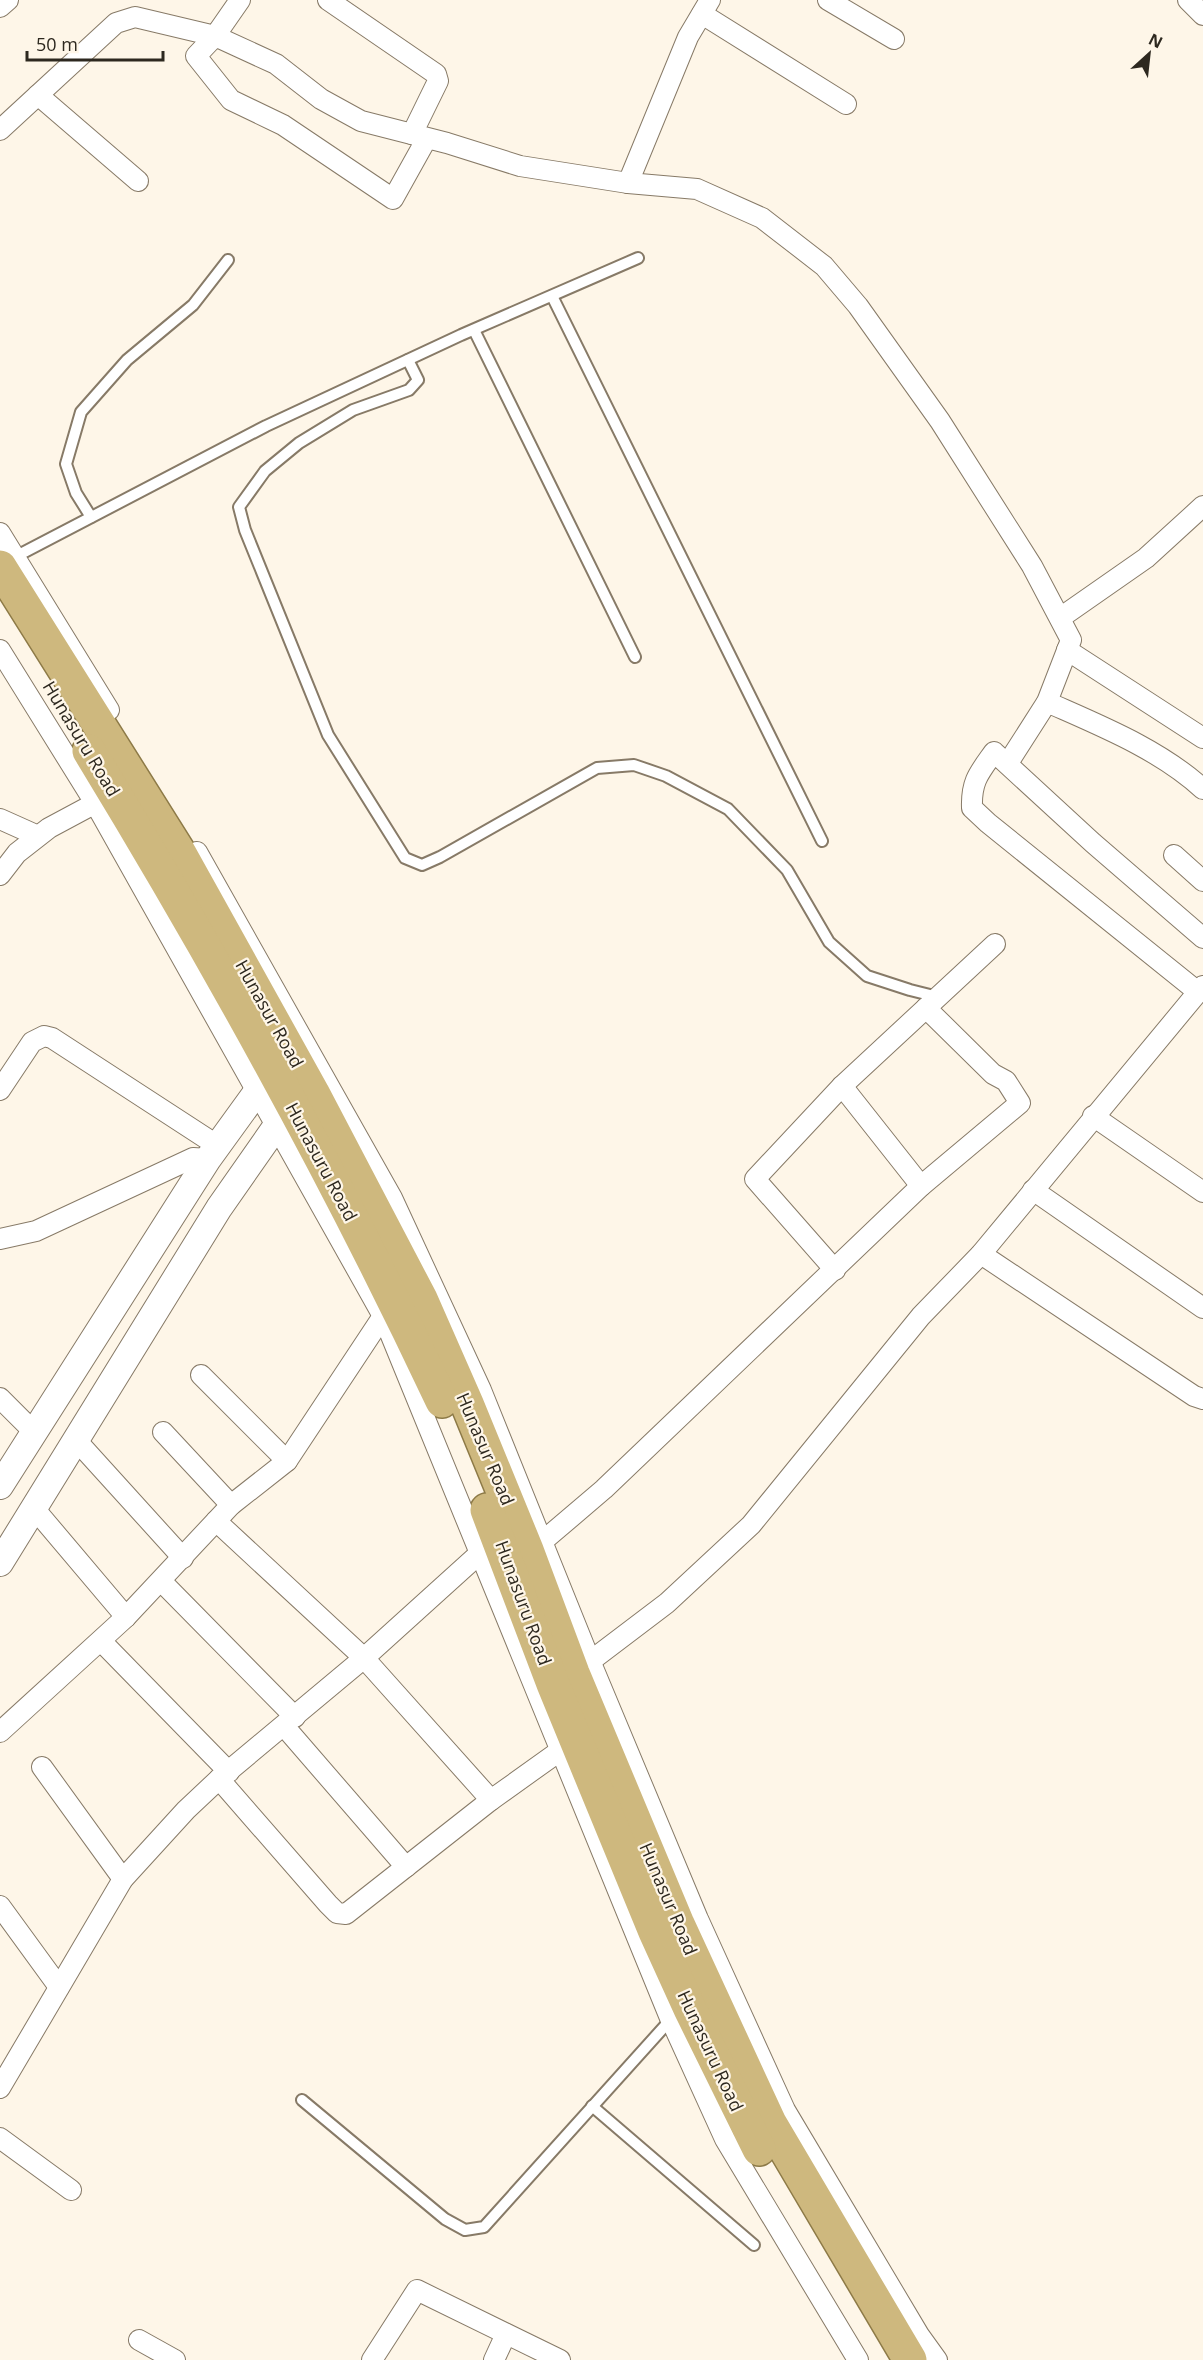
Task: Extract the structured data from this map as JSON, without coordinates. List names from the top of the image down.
{
  "streets": {
    "highway": ["Hunasuru Road", "Hunasur Road"]
  },
  "crossings": [
    ["Hunasuru Road", "Hunasur Road"]
  ],
  "scale_bar": "50 m",
  "north": "top right"
}
